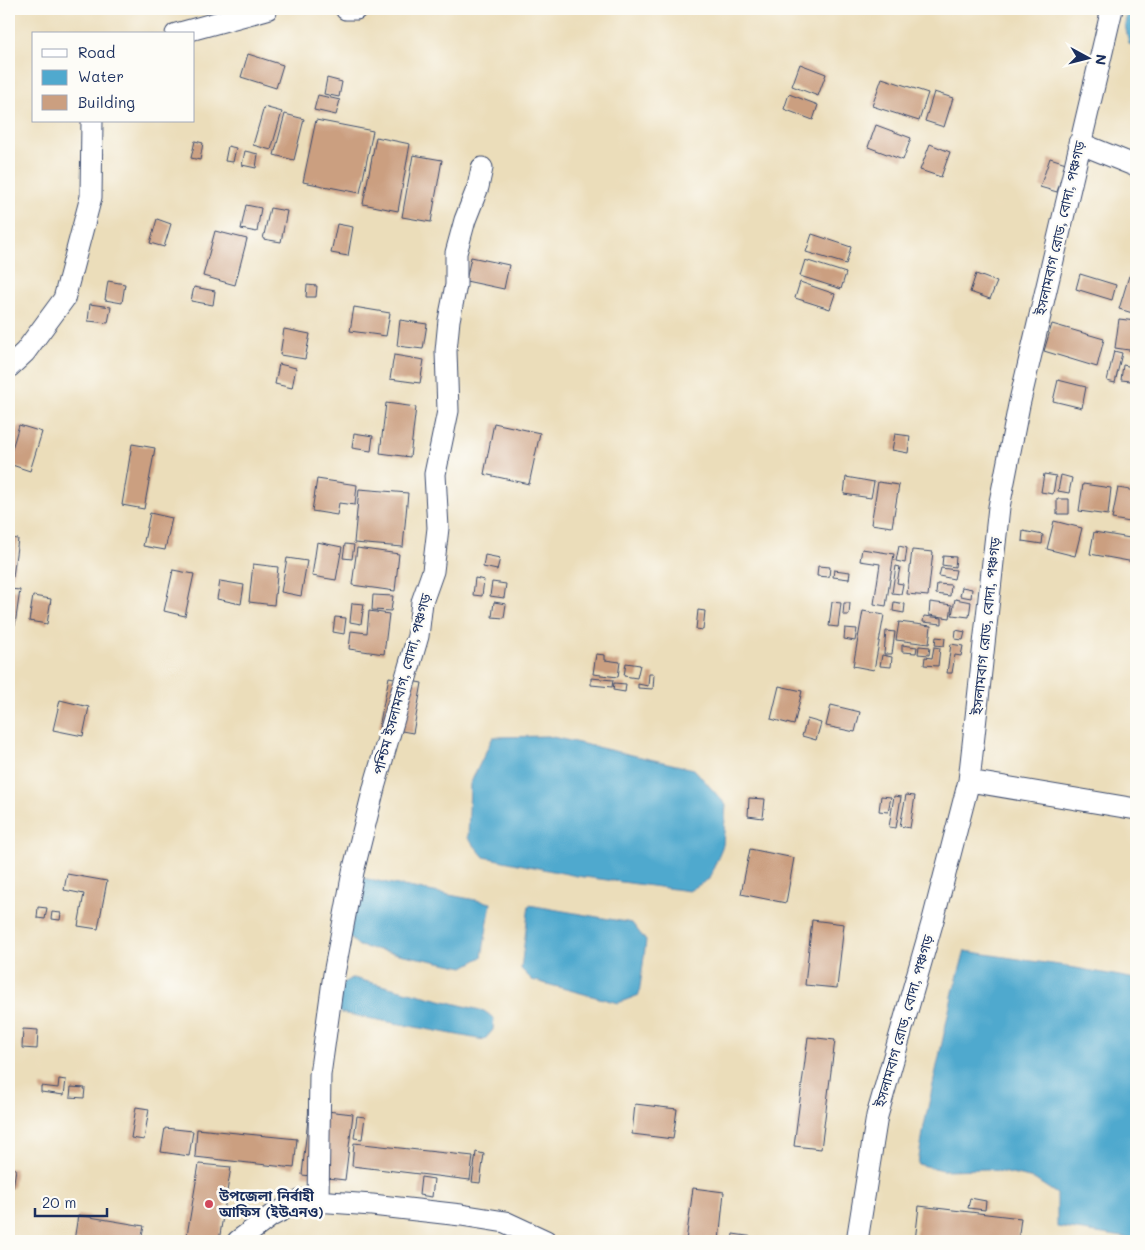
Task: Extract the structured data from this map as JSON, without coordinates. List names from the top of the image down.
{
  "streets": {
    "street": ["ইসলামবাগ রোড, বোদা, পঞ্চগড়", "পশ্চিম ইসলামবাগ, বোদা, পঞ্চগড়"]
  },
  "places": ["উপজেলা নির্বাহী আফিস (ইউএনও)"],
  "legend": ["Road", "Water", "Building"],
  "scale_bar": "20 m",
  "north": "right"
}
